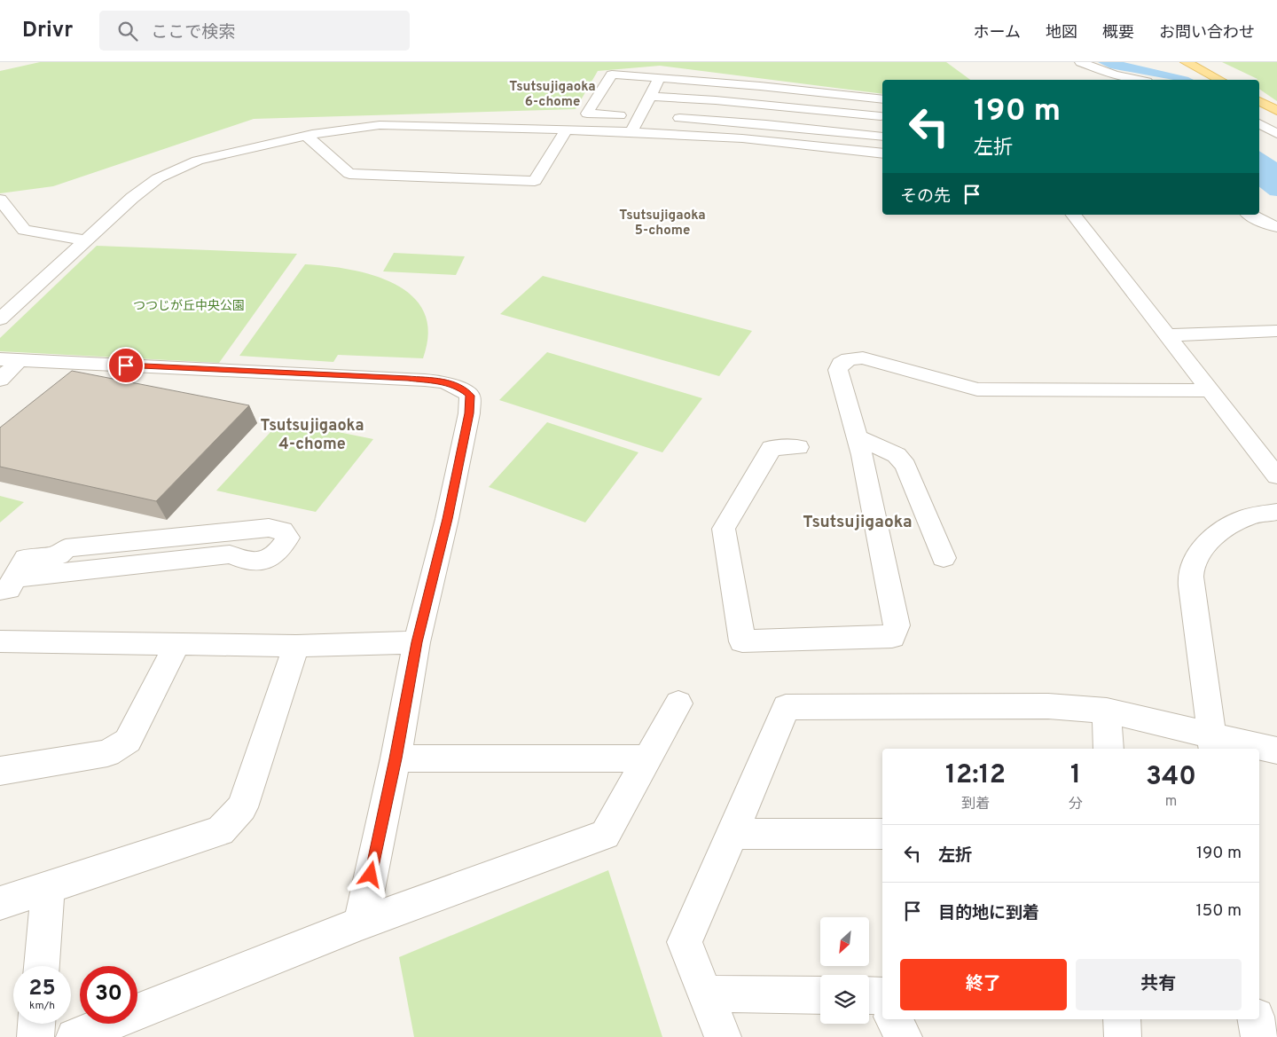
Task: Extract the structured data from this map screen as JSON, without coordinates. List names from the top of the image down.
{
  "districts": [
    "Tsutsujigaoka 6-chome",
    "Tsutsujigaoka 5-chome",
    "Tsutsujigaoka 4-chome",
    "Tsutsujigaoka"
  ],
  "parks": ["つつじが丘中央公園"],
  "north": "bottom left",
  "page": {
    "header": "Drivr",
    "search": "ここで検索",
    "nav": [
      "ホーム",
      "地図",
      "概要",
      "お問い合わせ"
    ],
    "turn": ["190 m", "左折"],
    "then": "その先",
    "eta": [
      "12:12",
      "到着",
      "1",
      "分",
      "340",
      "m"
    ],
    "list": [
      {
        "name": "左折",
        "value": "190 m"
      },
      {
        "name": "目的地に到着",
        "value": "150 m"
      }
    ],
    "buttons": ["終了", "共有"],
    "speed": "25 km/h",
    "limit": "30"
  }
}
